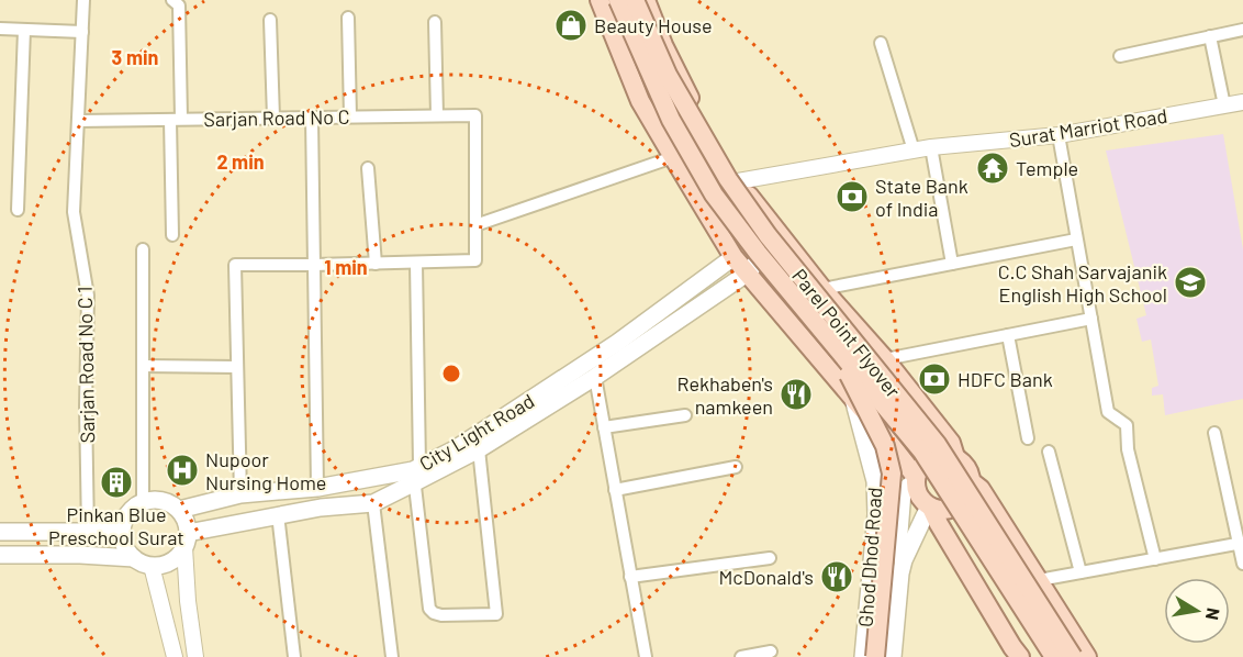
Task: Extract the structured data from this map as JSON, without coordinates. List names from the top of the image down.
{
  "streets": {
    "main road": ["Parel Point Flyover", "City Light Road", "Ghod Dhod Road"],
    "street": ["Sarjan Road No C", "Surat Marriot Road", "Sarjan Road No C 1"]
  },
  "crossings": [
    ["Sarjan Road No C", "Sarjan Road No C 1"]
  ],
  "places": {
    "shop": ["Beauty House"],
    "temple": ["Temple"],
    "bank": ["State Bank of India", "HDFC Bank"],
    "school or university": ["C.C Shah Sarvajanik English High School"],
    "restaurant": ["Rekhaben's namkeen", "McDonald's"],
    "hospital": ["Nupoor Nursing Home"],
    "building": ["Pinkan Blue Preschool Surat"]
  },
  "north": "right",
  "rings": ["3 min", "2 min", "1 min"]
}
